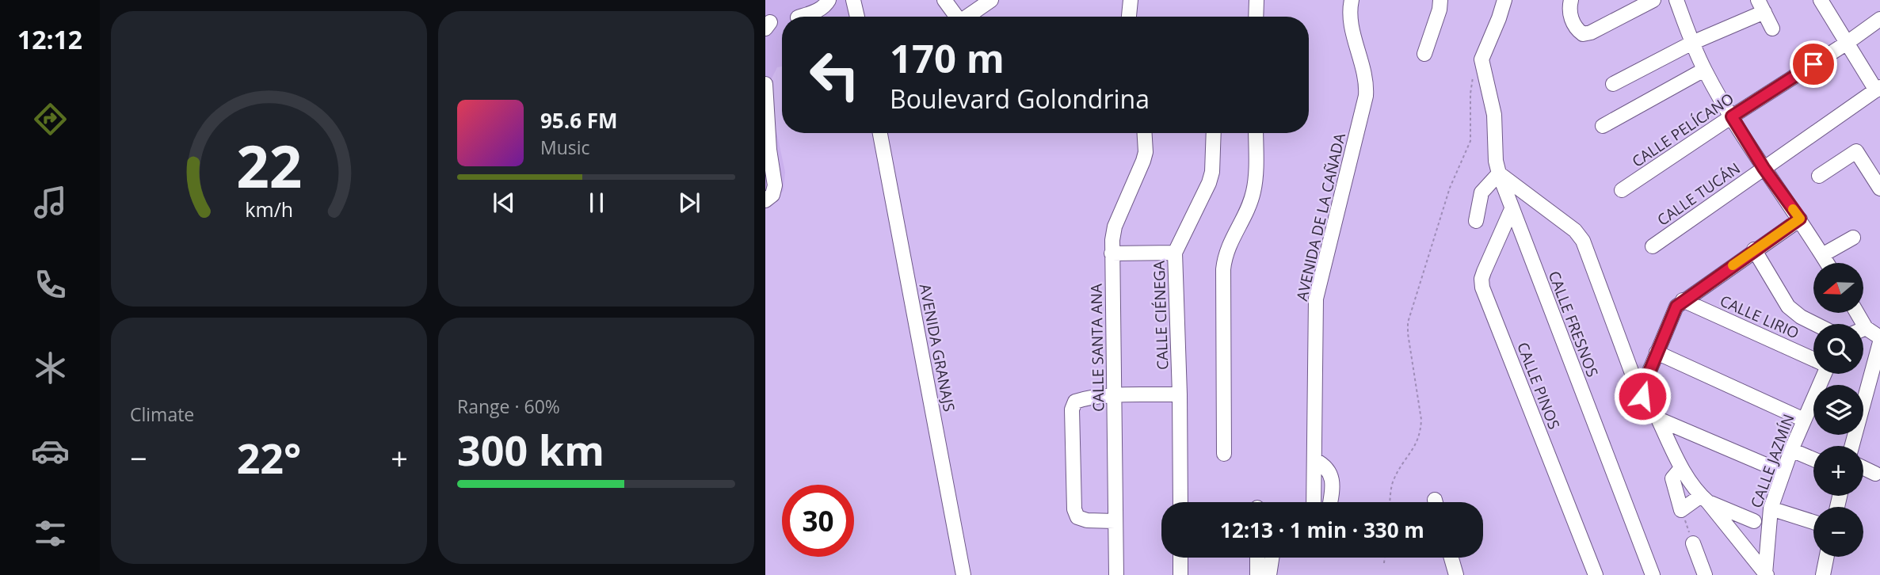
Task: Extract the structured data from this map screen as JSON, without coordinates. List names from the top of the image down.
{
  "streets": {
    "street": [
      "CALLE PELÍCANO",
      "CALLE TUCÁN",
      "AVENIDA DE LA CAÑADA",
      "CALLE CIÉNEGA",
      "CALLE LIRIO",
      "CALLE FRESNOS",
      "AVENIDA GRANAJS",
      "CALLE SANTA ANA",
      "CALLE PINOS",
      "CALLE JAZMÍN"
    ]
  },
  "crossings": [
    ["CALLE FRESNOS", "CALLE PINOS"]
  ],
  "north": "left",
  "page": {
    "tabs": "12:12",
    "turn": ["170 m", "Boulevard Golondrina"],
    "song": ["95.6 FM", "Music"],
    "map_buttons": ["+", "−"],
    "tile": [
      "Climate",
      ["Range · 60%", "300 km"]
    ],
    "heat": ["−", "22°", "+"],
    "limit": "30",
    "trip": "12:13 · 1 min · 330 m",
    "gauge": ["22", "km/h"]
  }
}
